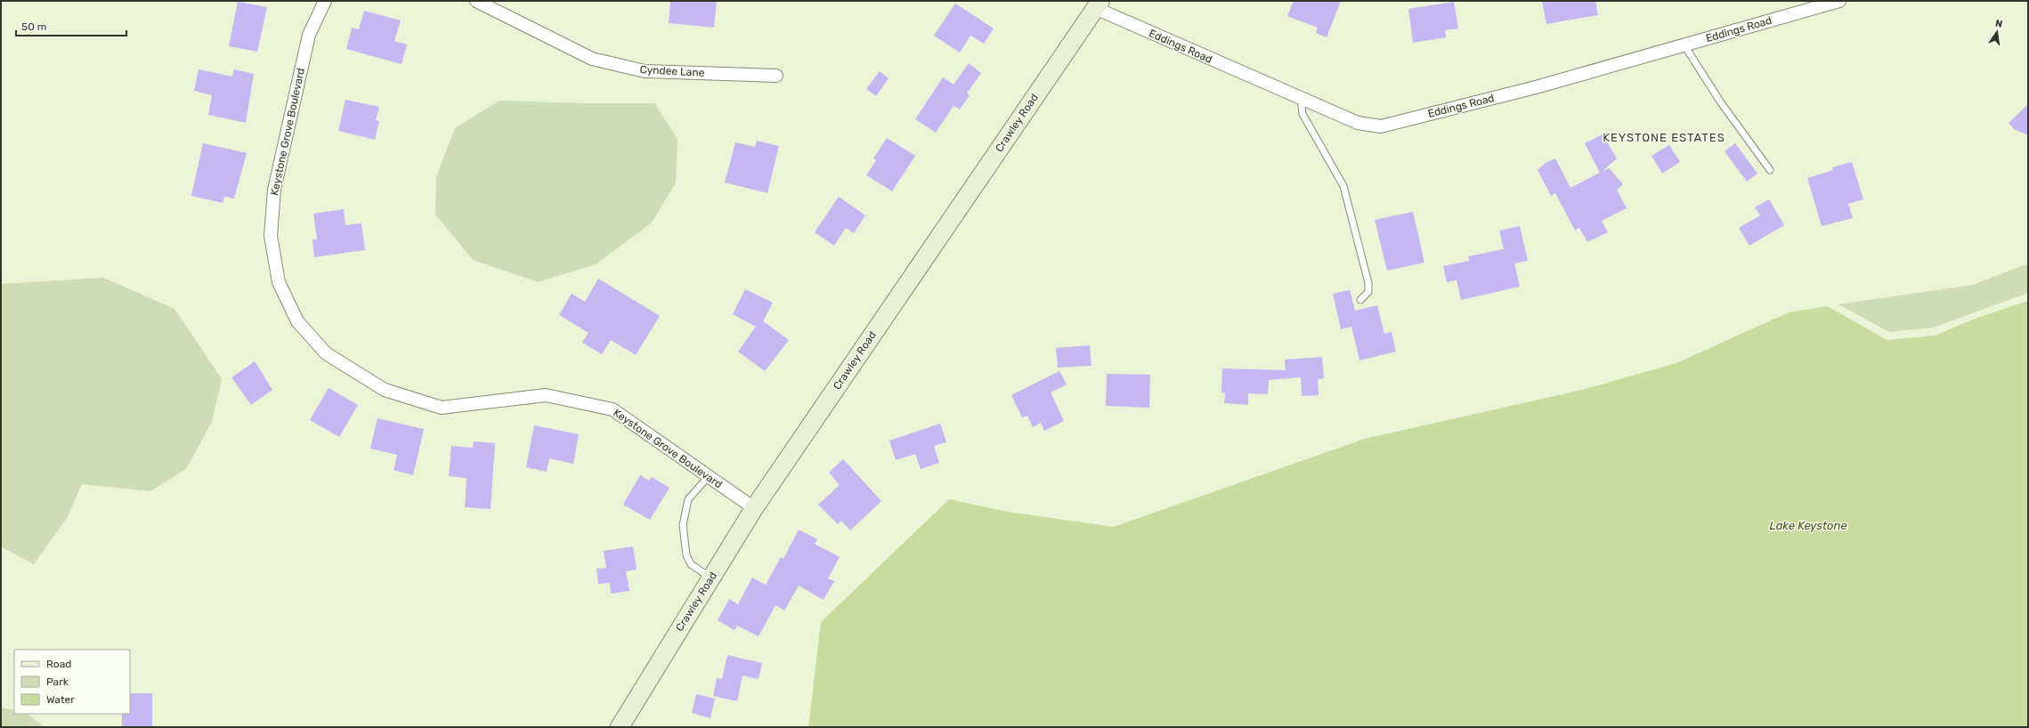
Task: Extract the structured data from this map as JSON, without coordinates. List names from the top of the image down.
{
  "streets": {
    "street": [
      "Eddings Road",
      "Cyndee Lane",
      "Crawley Road",
      "Keystone Grove Boulevard"
    ]
  },
  "crossings": [
    ["Eddings Road", "Crawley Road"],
    ["Crawley Road", "Keystone Grove Boulevard"]
  ],
  "districts": ["KEYSTONE ESTATES"],
  "water": ["Lake Keystone"],
  "legend": ["Road", "Park", "Water"],
  "scale_bar": "50 m",
  "north": "top"
}
